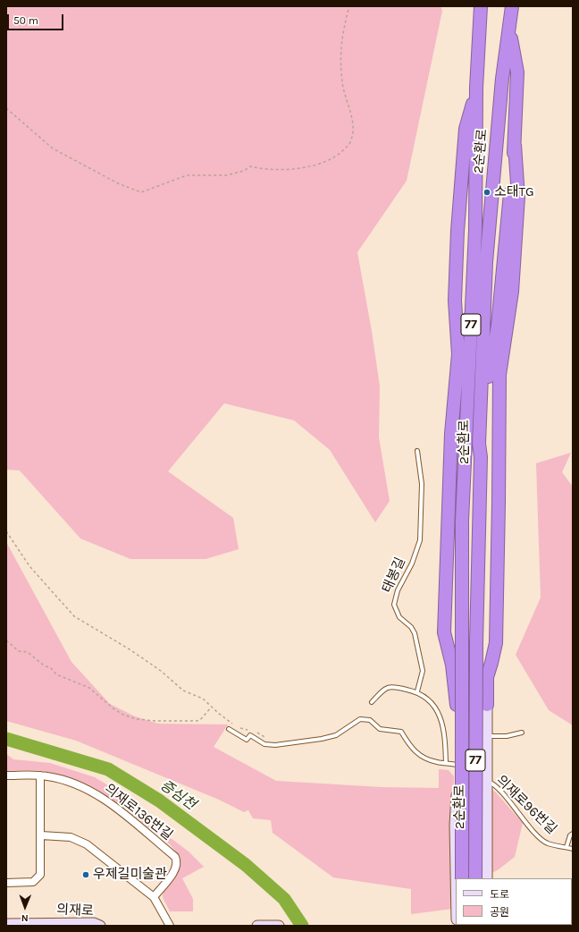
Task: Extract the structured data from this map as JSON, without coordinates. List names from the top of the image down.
{
  "streets": {
    "highway": ["2순환로", "77"],
    "street": ["의재로136번길", "의재로"],
    "lane": ["태봉길", "의재로96번길"]
  },
  "crossings": [
    ["2순환로", "77"]
  ],
  "water": ["증심천"],
  "places": ["소태TG", "우제길미술관"],
  "legend": ["도로", "공원"],
  "scale_bar": "50 m",
  "north": "bottom"
}
